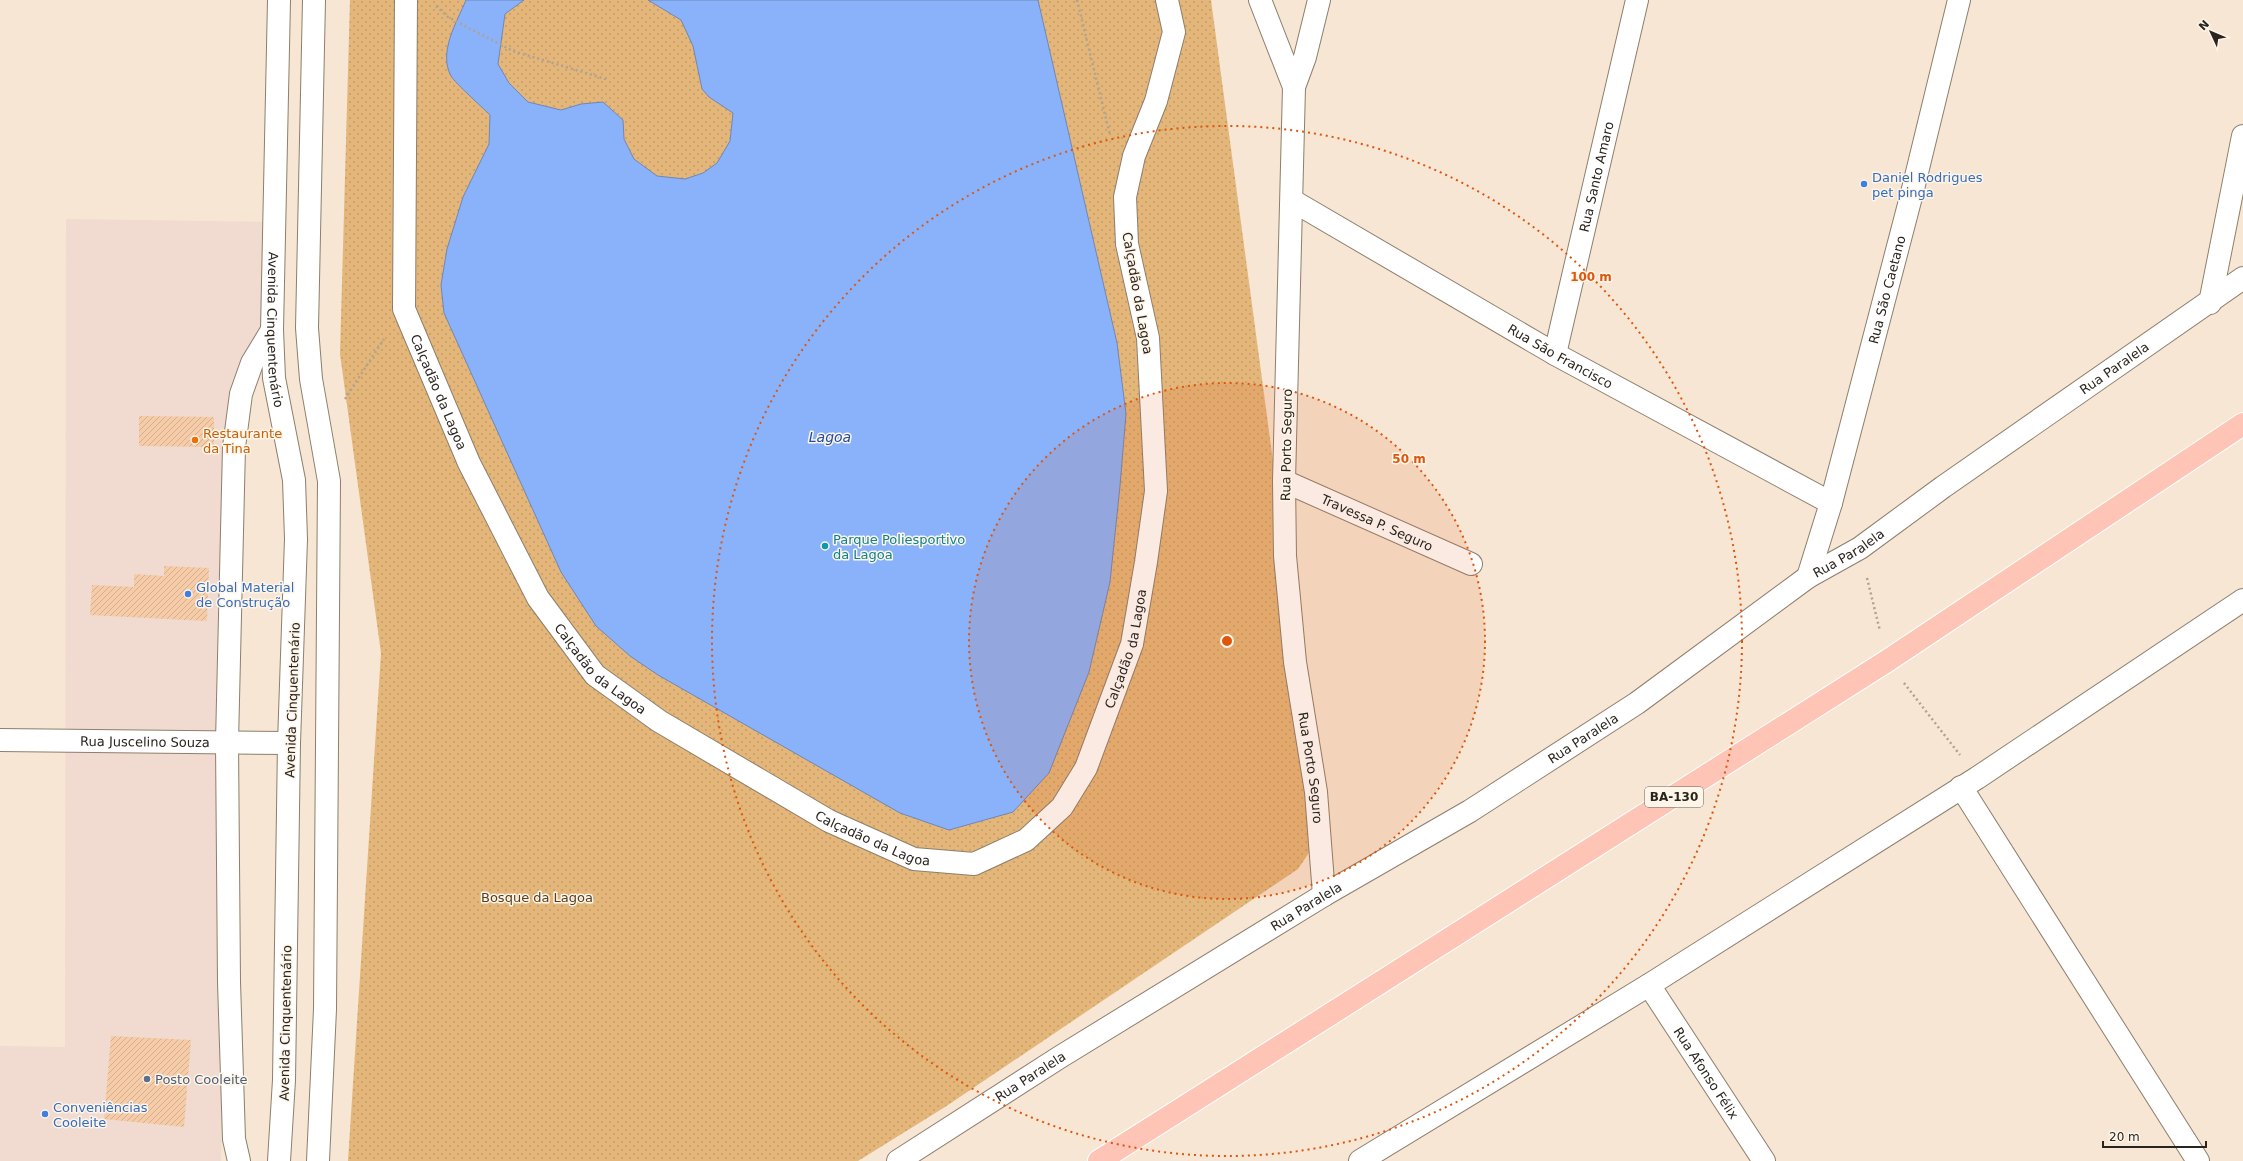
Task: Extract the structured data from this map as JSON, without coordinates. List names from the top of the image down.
{
  "streets": {
    "highway": ["BA-130"],
    "street": [
      "Rua Santo Amaro",
      "Rua São Caetano",
      "Calçadão da Lagoa",
      "Avenida Cinquentenário",
      "Rua São Francisco",
      "Rua Paralela",
      "Rua Porto Seguro",
      "Travessa P. Seguro",
      "Rua Juscelino Souza",
      "Rua Afonso Félix"
    ]
  },
  "crossings": [
    ["Rua Santo Amaro", "Rua São Francisco"],
    ["Rua São Caetano", "Rua São Francisco"],
    ["Rua São Caetano", "Rua Paralela"],
    ["Avenida Cinquentenário", "Rua Juscelino Souza"],
    ["Rua São Francisco", "Rua Porto Seguro"],
    ["Rua Paralela", "Rua Porto Seguro"],
    ["Rua Porto Seguro", "Travessa P. Seguro"]
  ],
  "water": ["Lagoa"],
  "parks": ["Bosque da Lagoa"],
  "places": [
    "Daniel Rodrigues pet pinga",
    "Restaurante da Tina",
    "Parque Poliesportivo da Lagoa",
    "Global Material de Construção",
    "Posto Cooleite",
    "Conveniências Cooleite"
  ],
  "scale_bar": "20 m",
  "north": "top left",
  "rings": ["100 m", "50 m"]
}
